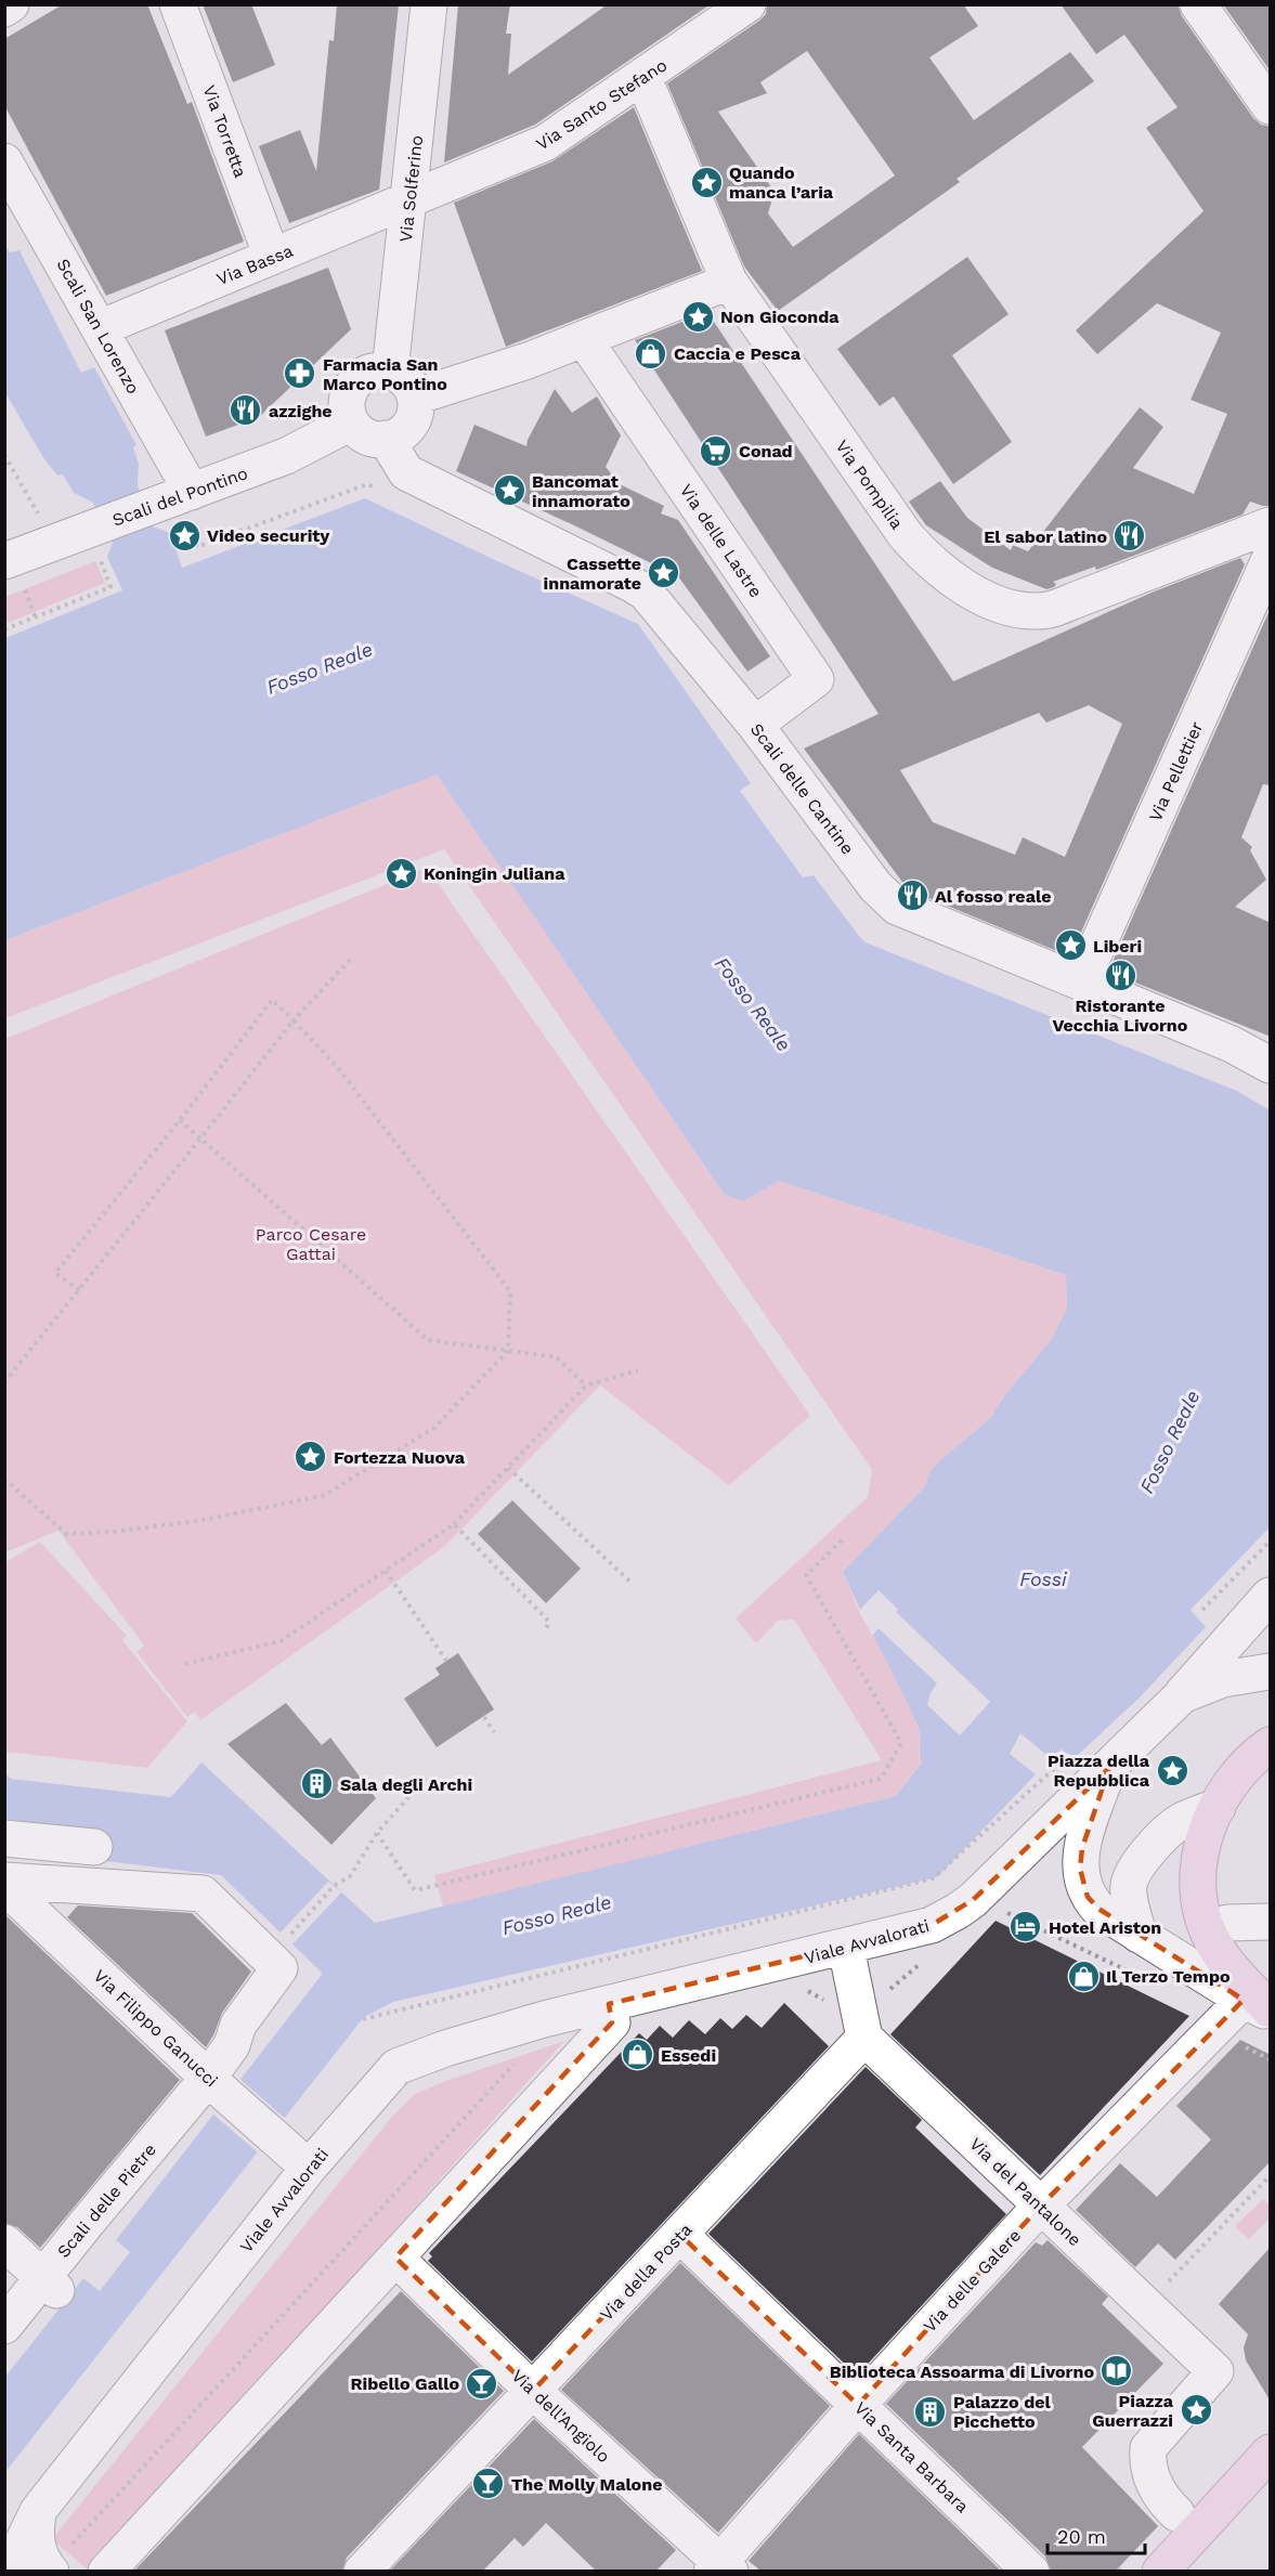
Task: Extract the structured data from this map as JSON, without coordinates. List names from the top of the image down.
{
  "streets": {
    "street": [
      "Via Santo Stefano",
      "Via Torretta",
      "Via Solferino",
      "Via Bassa",
      "Scali San Lorenzo",
      "Via Pompilia",
      "Scali del Pontino",
      "Via delle Lastre",
      "Via Pellettier",
      "Scali delle Cantine",
      "Viale Avvalorati",
      "Via Filippo Ganucci",
      "Via del Pantalone",
      "Scali delle Pietre",
      "Via della Posta",
      "Via delle Galere",
      "Via dell'Angiolo",
      "Via Santa Barbara"
    ]
  },
  "crossings": [
    ["Via Santo Stefano", "Via Solferino"],
    ["Via Santo Stefano", "Via Bassa"],
    ["Via Santo Stefano", "Via Pompilia"],
    ["Via Torretta", "Via Bassa"],
    ["Via Solferino", "Via Bassa"],
    ["Via Solferino", "Scali del Pontino"],
    ["Via Solferino", "Scali delle Cantine"],
    ["Via Bassa", "Scali San Lorenzo"],
    ["Scali San Lorenzo", "Scali del Pontino"],
    ["Scali del Pontino", "Scali delle Cantine"],
    ["Via delle Lastre", "Scali delle Cantine"],
    ["Via Pellettier", "Scali delle Cantine"],
    ["Viale Avvalorati", "Via Filippo Ganucci"],
    ["Via Filippo Ganucci", "Scali delle Pietre"],
    ["Via del Pantalone", "Via della Posta"],
    ["Via del Pantalone", "Via delle Galere"],
    ["Via della Posta", "Via dell'Angiolo"],
    ["Via della Posta", "Via Santa Barbara"],
    ["Via delle Galere", "Via dell'Angiolo"],
    ["Via delle Galere", "Via Santa Barbara"]
  ],
  "water": ["Fosso Reale", "Fossi"],
  "parks": ["Parco Cesare Gattai"],
  "places": {
    "place": [
      "Quando manca l’aria",
      "Non Gioconda",
      "Bancomat innamorato",
      "Video security",
      "Cassette innamorate",
      "Koningin Juliana",
      "Liberi",
      "Fortezza Nuova",
      "Piazza della Repubblica",
      "Piazza Guerrazzi"
    ],
    "shop": ["Caccia e Pesca", "Il Terzo Tempo", "Essedi"],
    "pharmacy": ["Farmacia San Marco Pontino"],
    "restaurant": [
      "azzighe",
      "El sabor latino",
      "Al fosso reale",
      "Ristorante Vecchia Livorno"
    ],
    "supermarket": ["Conad"],
    "building": ["Sala degli Archi", "Palazzo del Picchetto"],
    "hotel": ["Hotel Ariston"],
    "library": ["Biblioteca Assoarma di Livorno"],
    "bar": ["Ribello Gallo", "The Molly Malone"]
  },
  "scale_bar": "20 m"
}
